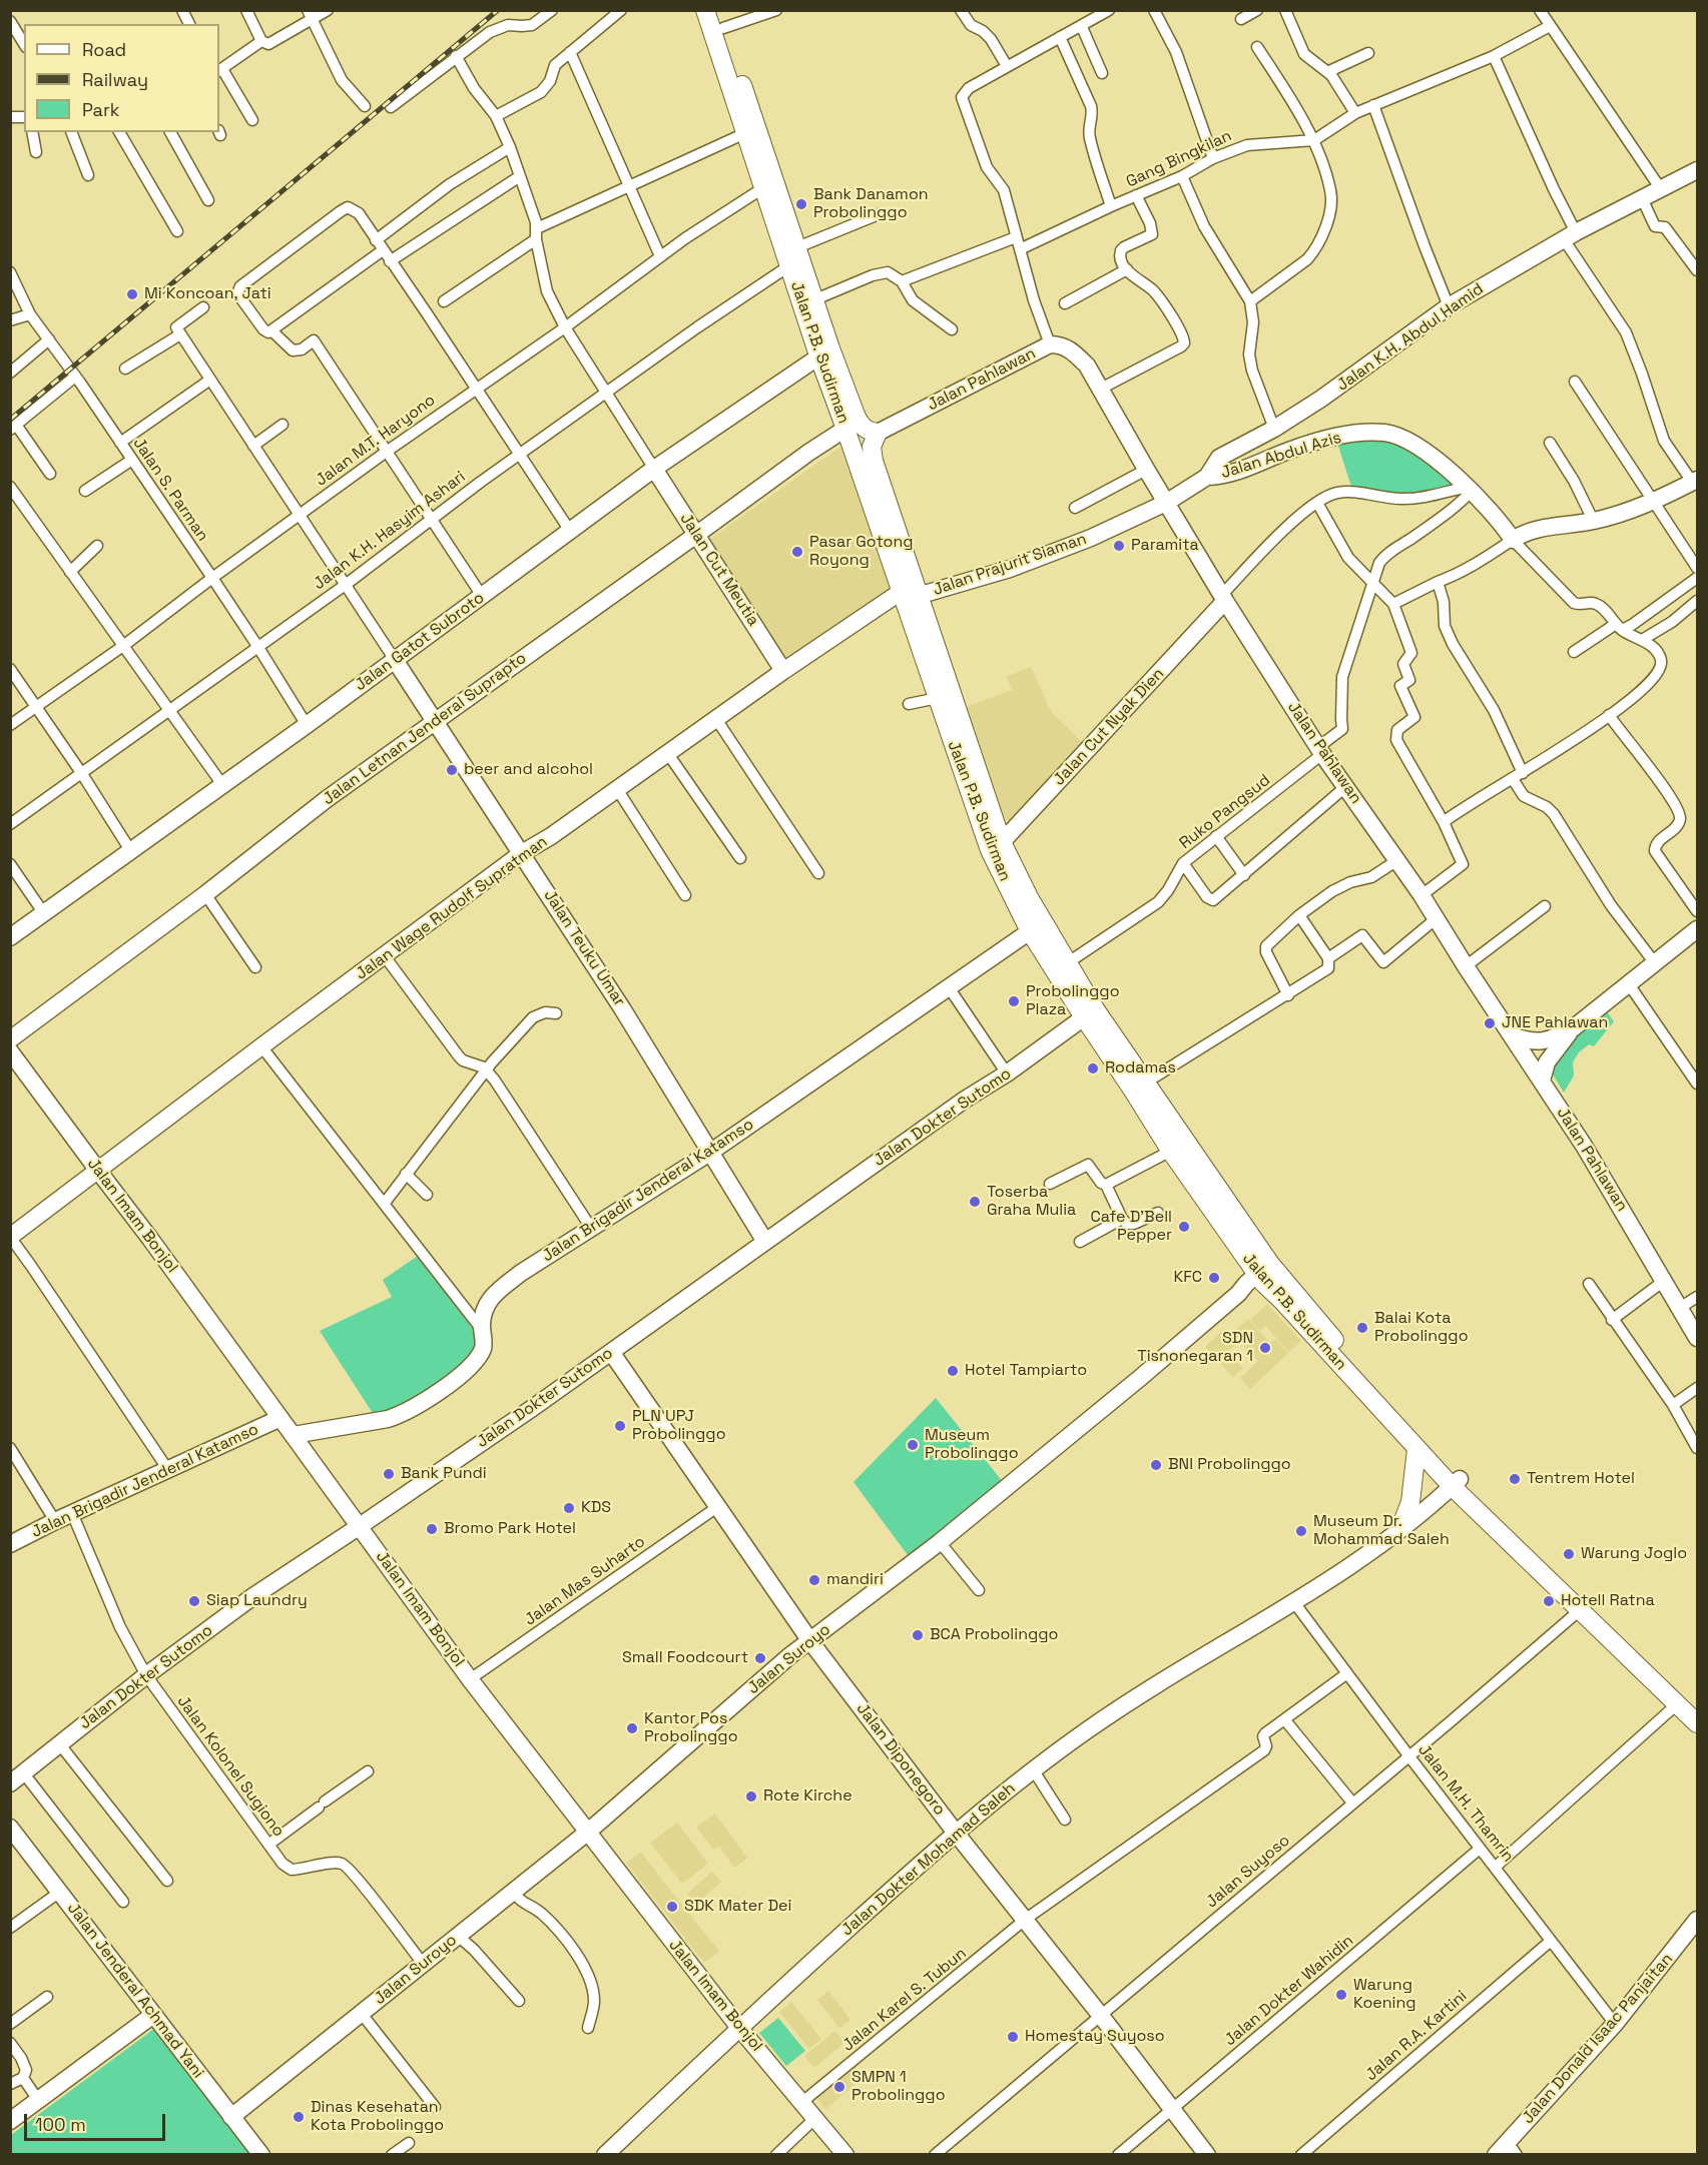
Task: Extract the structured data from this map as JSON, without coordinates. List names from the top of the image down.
{
  "streets": {
    "main road": ["Jalan P.B. Sudirman"],
    "street": [
      "Gang Bingkilan",
      "Jalan K.H. Abdul Hamid",
      "Jalan Pahlawan",
      "Jalan M.T. Haryono",
      "Jalan Abdul Azis",
      "Jalan S. Parman",
      "Jalan K.H. Hasyim Ashari",
      "Jalan Prajurit Siaman",
      "Jalan Cut Meutia",
      "Jalan Gatot Subroto",
      "Jalan Cut Nyak Dien",
      "Jalan Letnan Jenderal Suprapto",
      "Ruko Pangsud",
      "Jalan Wage Rudolf Supratman",
      "Jalan Teuku Umar",
      "Jalan Dokter Sutomo",
      "Jalan Brigadir Jenderal Katamso",
      "Jalan Imam Bonjol",
      "Jalan Mas Suharto",
      "Jalan Suroyo",
      "Jalan Diponegoro",
      "Jalan Kolonel Sugiono",
      "Jalan M.H. Thamrin",
      "Jalan Dokter Mohamad Saleh",
      "Jalan Suyoso",
      "Jalan Jenderal Achmad Yani",
      "Jalan Dokter Wahidin",
      "Jalan Karel S. Tubun",
      "Jalan R.A. Kartini",
      "Jalan Donald Isaac Panjaitan"
    ]
  },
  "crossings": [
    ["Jalan K.H. Abdul Hamid", "Jalan Pahlawan"],
    ["Jalan K.H. Abdul Hamid", "Jalan Abdul Azis"],
    ["Jalan K.H. Abdul Hamid", "Jalan Prajurit Siaman"],
    ["Jalan P.B. Sudirman", "Jalan Pahlawan"],
    ["Jalan P.B. Sudirman", "Jalan M.T. Haryono"],
    ["Jalan P.B. Sudirman", "Jalan K.H. Hasyim Ashari"],
    ["Jalan P.B. Sudirman", "Jalan Prajurit Siaman"],
    ["Jalan P.B. Sudirman", "Jalan Gatot Subroto"],
    ["Jalan P.B. Sudirman", "Jalan Cut Nyak Dien"],
    ["Jalan P.B. Sudirman", "Jalan Letnan Jenderal Suprapto"],
    ["Jalan P.B. Sudirman", "Ruko Pangsud"],
    ["Jalan P.B. Sudirman", "Jalan Wage Rudolf Supratman"],
    ["Jalan P.B. Sudirman", "Jalan Dokter Sutomo"],
    ["Jalan P.B. Sudirman", "Jalan Brigadir Jenderal Katamso"],
    ["Jalan P.B. Sudirman", "Jalan Suroyo"],
    ["Jalan P.B. Sudirman", "Jalan Dokter Mohamad Saleh"],
    ["Jalan P.B. Sudirman", "Jalan Suyoso"],
    ["Jalan Pahlawan", "Jalan Prajurit Siaman"],
    ["Jalan Pahlawan", "Jalan Cut Nyak Dien"],
    ["Jalan Pahlawan", "Ruko Pangsud"],
    ["Jalan M.T. Haryono", "Jalan S. Parman"],
    ["Jalan S. Parman", "Jalan K.H. Hasyim Ashari"],
    ["Jalan S. Parman", "Jalan Gatot Subroto"],
    ["Jalan Prajurit Siaman", "Jalan Wage Rudolf Supratman"],
    ["Jalan Cut Meutia", "Jalan Gatot Subroto"],
    ["Jalan Cut Meutia", "Jalan Letnan Jenderal Suprapto"],
    ["Jalan Cut Meutia", "Jalan Wage Rudolf Supratman"],
    ["Jalan Gatot Subroto", "Jalan Teuku Umar"],
    ["Jalan Letnan Jenderal Suprapto", "Jalan Teuku Umar"],
    ["Jalan Wage Rudolf Supratman", "Jalan Teuku Umar"],
    ["Jalan Wage Rudolf Supratman", "Jalan Imam Bonjol"],
    ["Jalan Teuku Umar", "Jalan Dokter Sutomo"],
    ["Jalan Teuku Umar", "Jalan Brigadir Jenderal Katamso"],
    ["Jalan Dokter Sutomo", "Jalan Imam Bonjol"],
    ["Jalan Dokter Sutomo", "Jalan Diponegoro"],
    ["Jalan Dokter Sutomo", "Jalan Kolonel Sugiono"],
    ["Jalan Brigadir Jenderal Katamso", "Jalan Imam Bonjol"],
    ["Jalan Brigadir Jenderal Katamso", "Jalan Kolonel Sugiono"],
    ["Jalan Imam Bonjol", "Jalan Mas Suharto"],
    ["Jalan Imam Bonjol", "Jalan Suroyo"],
    ["Jalan Imam Bonjol", "Jalan Dokter Mohamad Saleh"],
    ["Jalan Imam Bonjol", "Jalan Karel S. Tubun"],
    ["Jalan Mas Suharto", "Jalan Diponegoro"],
    ["Jalan Suroyo", "Jalan Diponegoro"],
    ["Jalan Suroyo", "Jalan Kolonel Sugiono"],
    ["Jalan Suroyo", "Jalan Jenderal Achmad Yani"],
    ["Jalan Diponegoro", "Jalan Dokter Mohamad Saleh"],
    ["Jalan Diponegoro", "Jalan Suyoso"],
    ["Jalan Diponegoro", "Jalan Dokter Wahidin"],
    ["Jalan Diponegoro", "Jalan Karel S. Tubun"],
    ["Jalan M.H. Thamrin", "Jalan Dokter Mohamad Saleh"],
    ["Jalan M.H. Thamrin", "Jalan Suyoso"],
    ["Jalan M.H. Thamrin", "Jalan Dokter Wahidin"],
    ["Jalan M.H. Thamrin", "Jalan R.A. Kartini"],
    ["Jalan M.H. Thamrin", "Jalan Donald Isaac Panjaitan"]
  ],
  "places": [
    "Bank Danamon Probolinggo",
    "Mi Koncoan, Jati",
    "Paramita",
    "Pasar Gotong Royong",
    "beer and alcohol",
    "Probolinggo Plaza",
    "JNE Pahlawan",
    "Rodamas",
    "Toserba Graha Mulia",
    "Cafe D'Bell Pepper",
    "KFC",
    "Balai Kota Probolinggo",
    "SDN Tisnonegaran 1",
    "Hotel Tampiarto",
    "PLN UPJ Probolinggo",
    "Museum Probolinggo",
    "BNI Probolinggo",
    "Bank Pundi",
    "Tentrem Hotel",
    "KDS",
    "Bromo Park Hotel",
    "Museum Dr. Mohammad Saleh",
    "Warung Joglo",
    "mandiri",
    "Siap Laundry",
    "Hotell Ratna",
    "BCA Probolinggo",
    "Small Foodcourt",
    "Kantor Pos Probolinggo",
    "Rote Kirche",
    "SDK Mater Dei",
    "Warung Koening",
    "Homestay Suyoso",
    "SMPN 1 Probolinggo",
    "Dinas Kesehatan Kota Probolinggo"
  ],
  "legend": ["Road", "Railway", "Park"],
  "scale_bar": "100 m"
}
